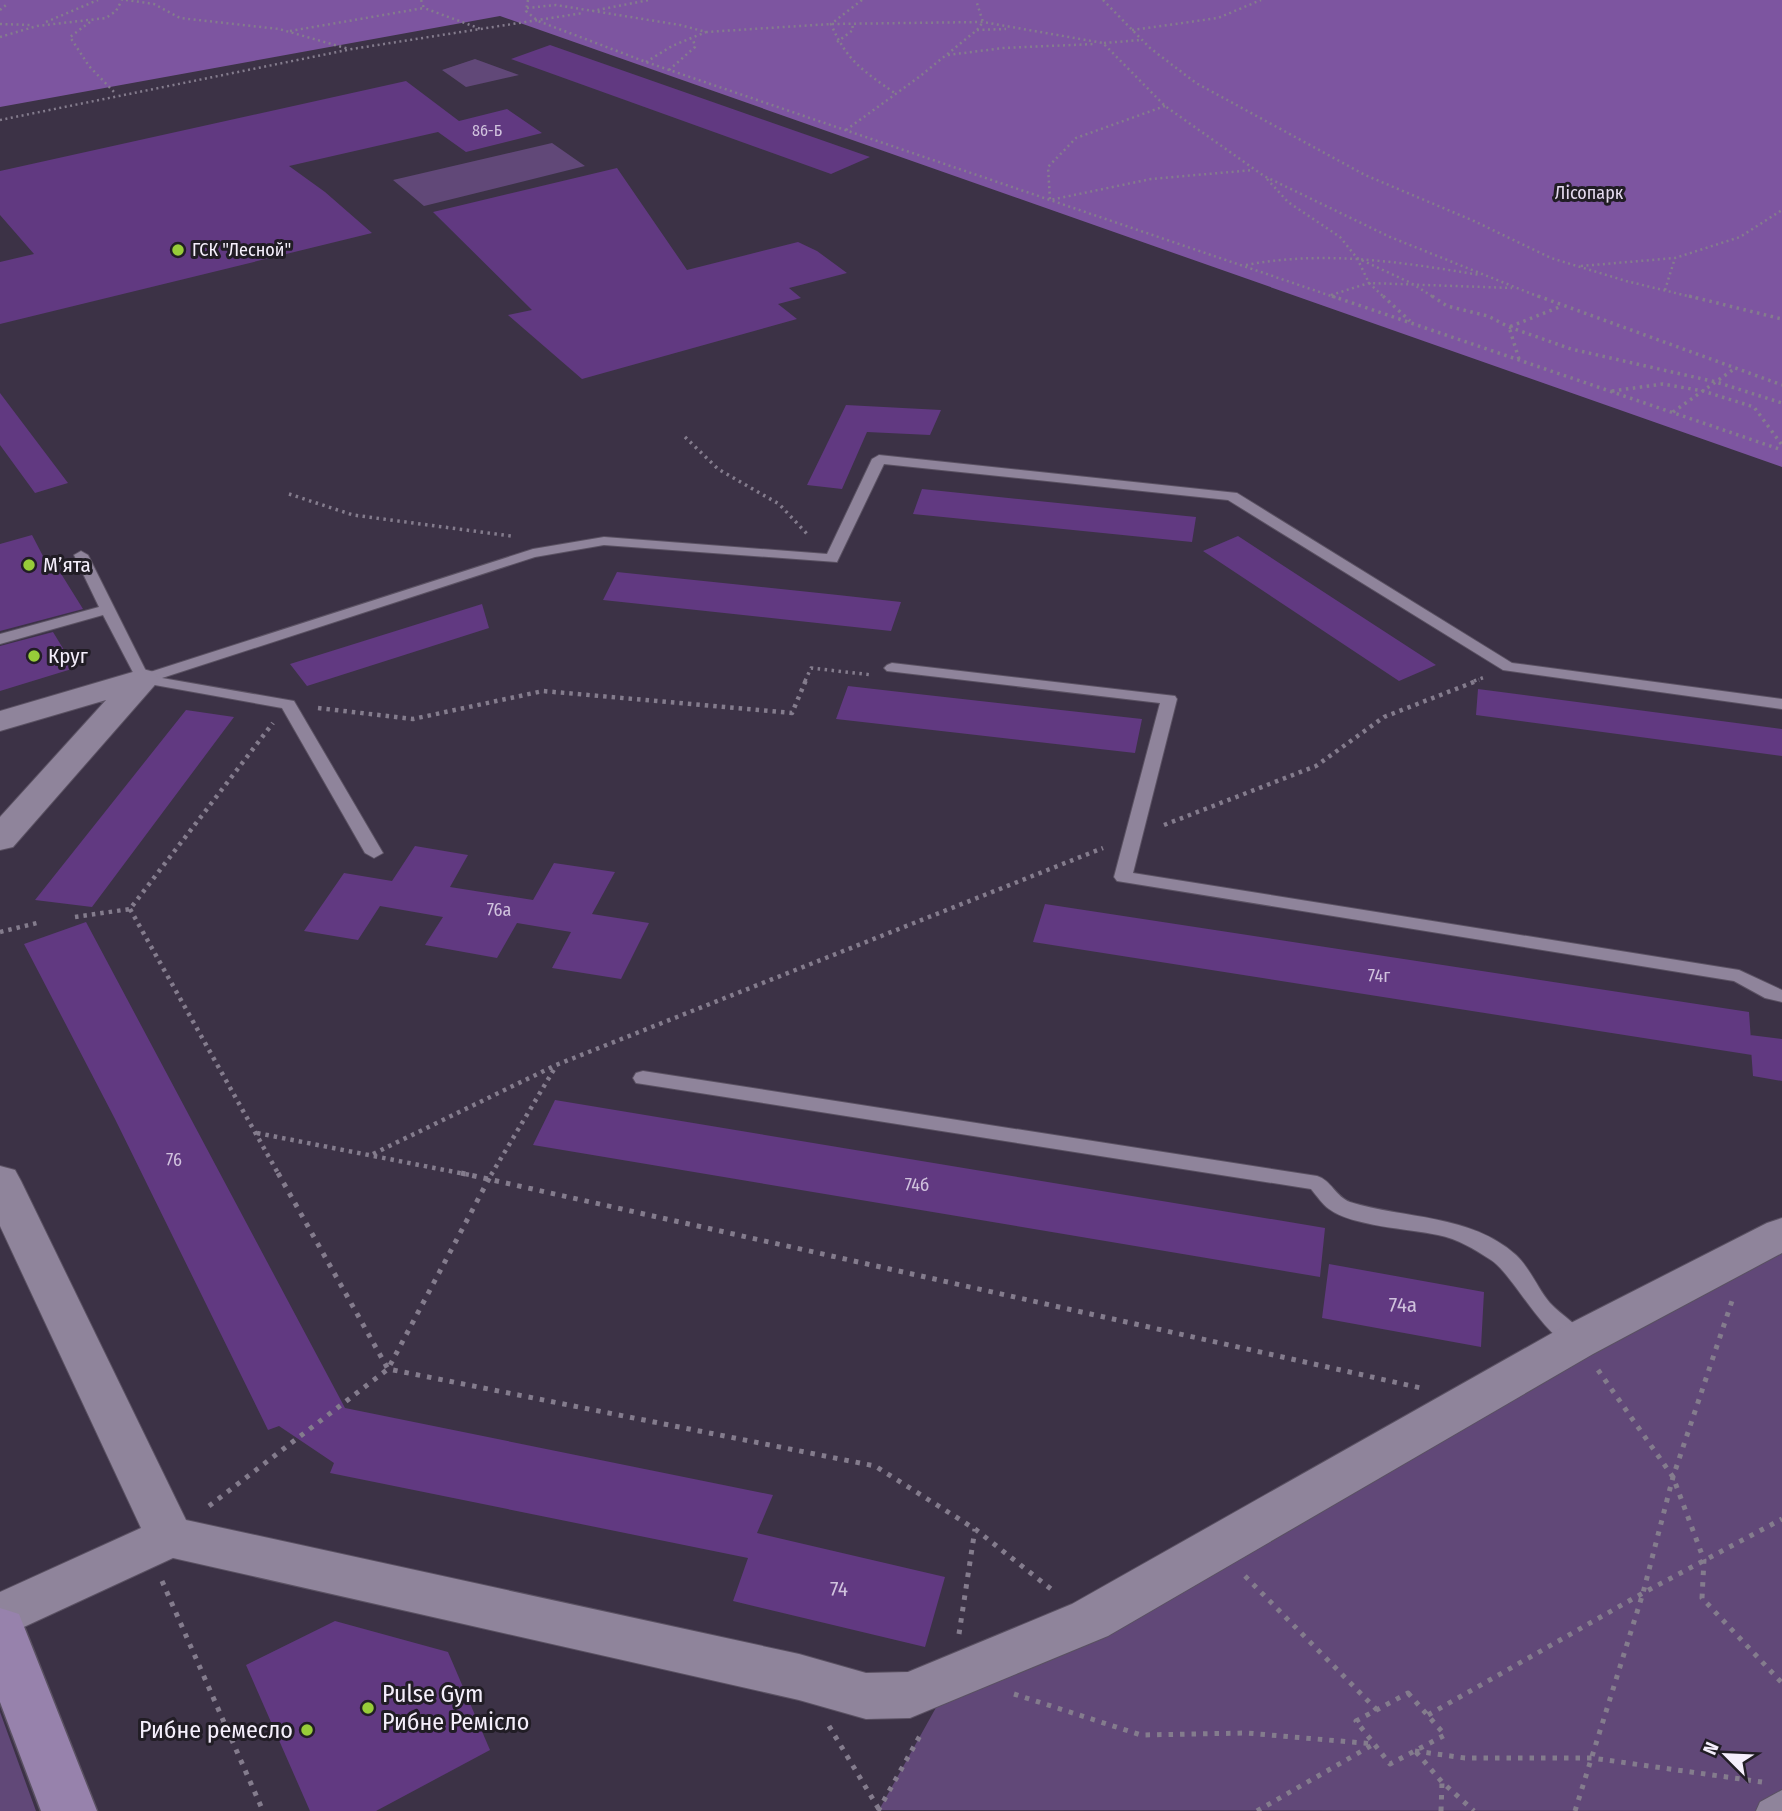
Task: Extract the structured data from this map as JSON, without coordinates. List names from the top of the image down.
{
  "parks": ["Лісопарк"],
  "places": [
    "ГСК \"Лесной\"",
    "Мʼята",
    "Круг",
    "Pulse Gym Рибне Ремісло",
    "Рибне ремесло"
  ],
  "house_numbers": [
    "86-Б",
    "76а",
    "74г",
    "76",
    "74б",
    "74а",
    "74"
  ],
  "north": "top left"
}
